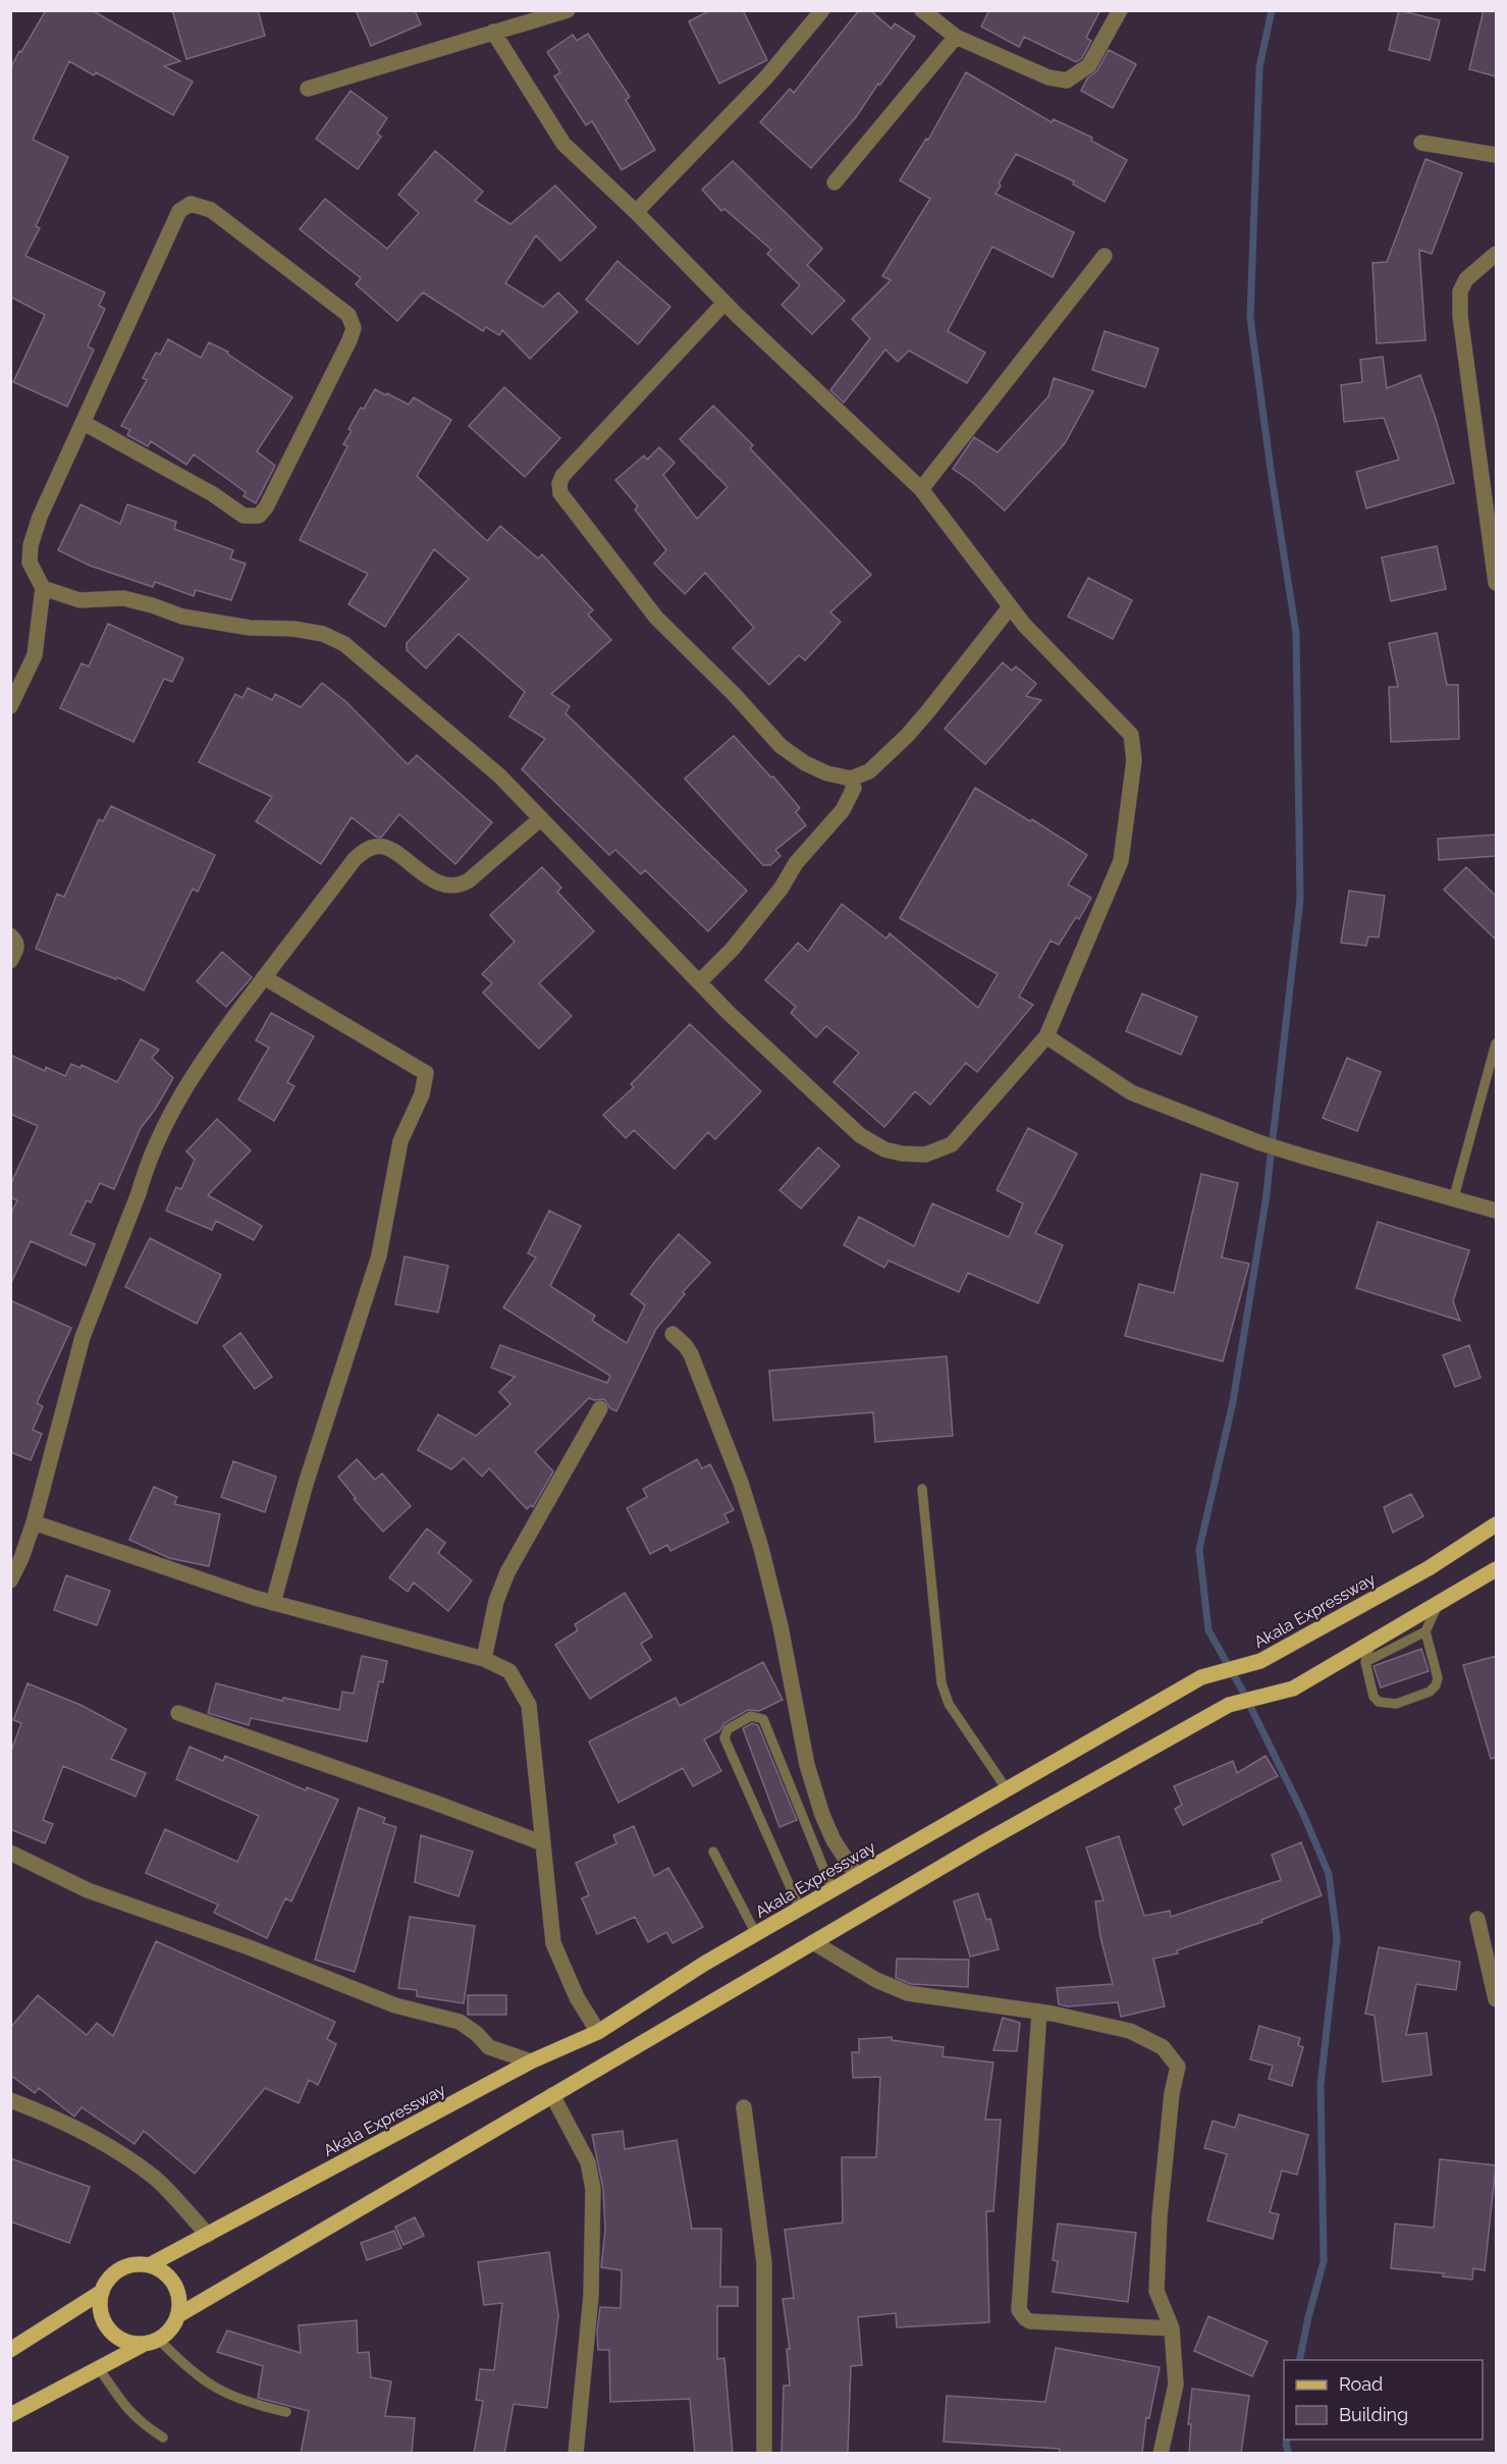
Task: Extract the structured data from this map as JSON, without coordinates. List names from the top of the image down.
{
  "streets": {
    "main road": ["Akala Expressway"]
  },
  "legend": ["Road", "Building"]
}
